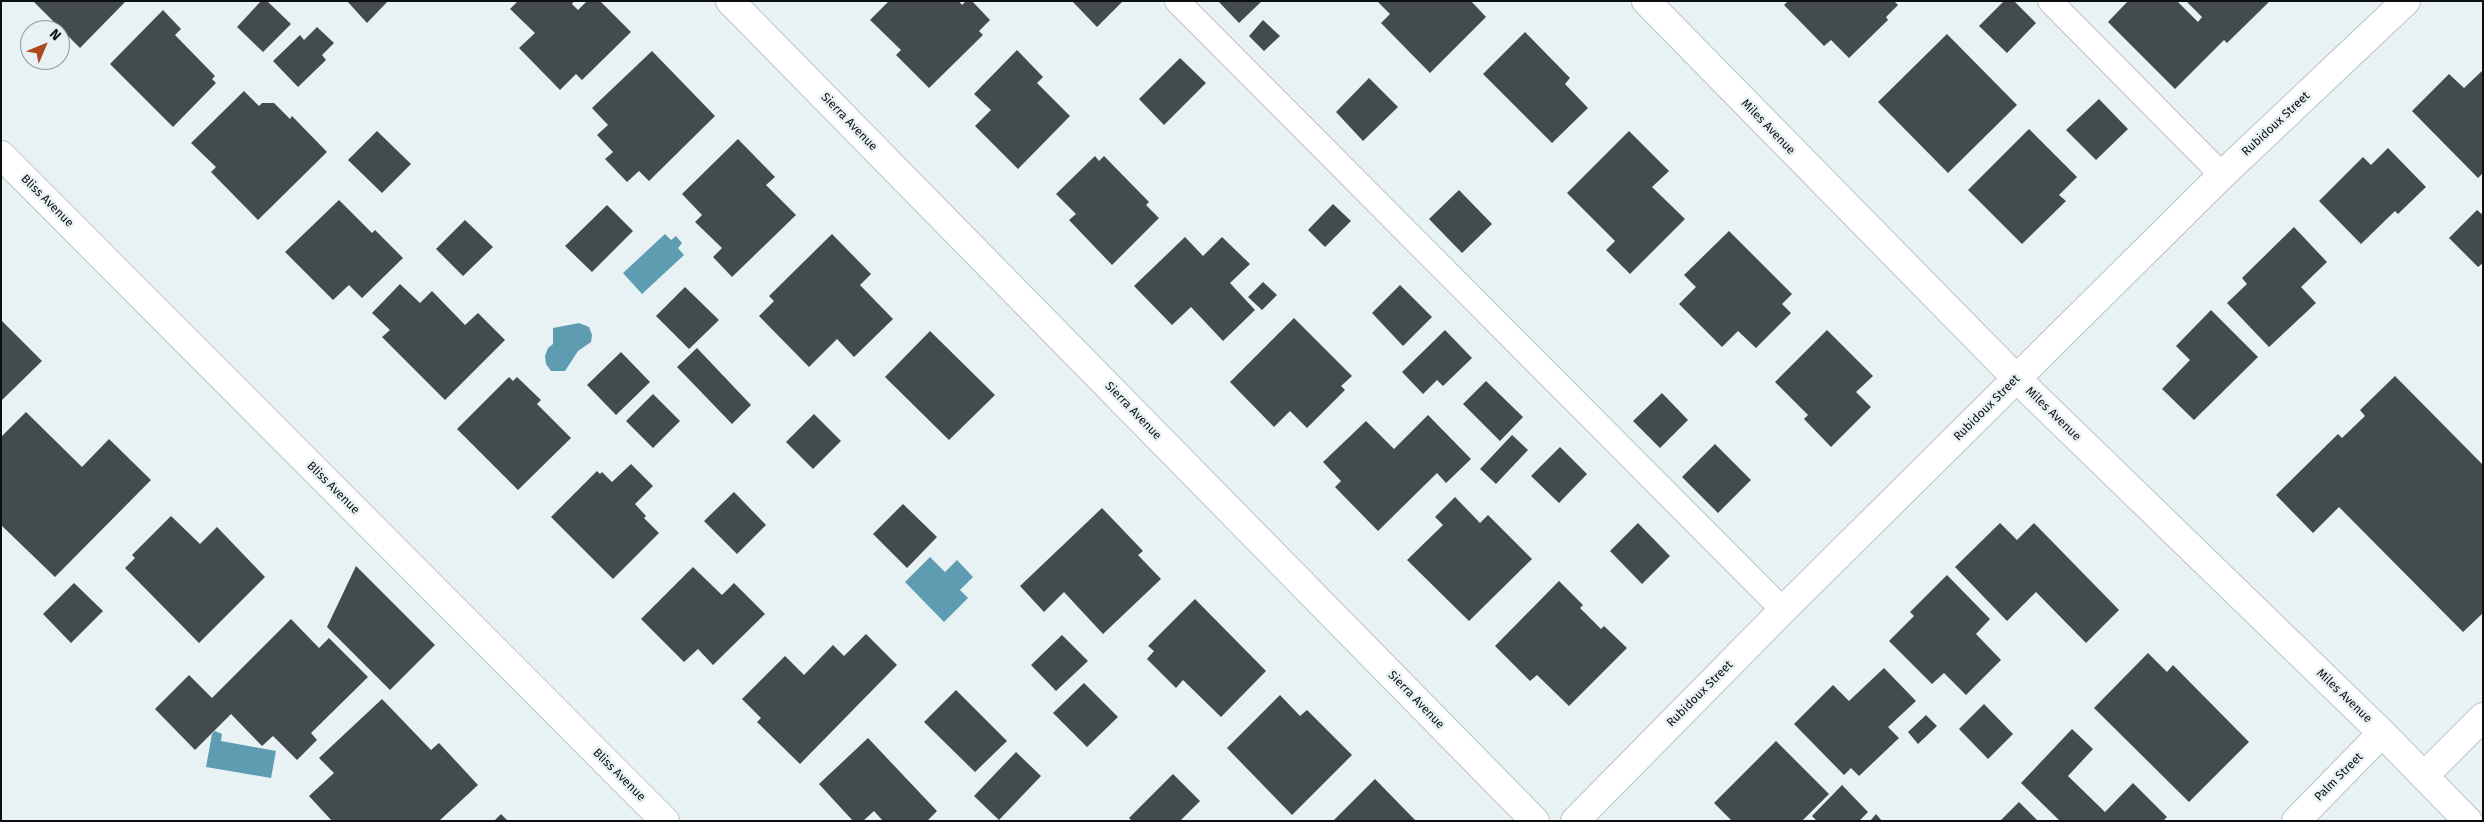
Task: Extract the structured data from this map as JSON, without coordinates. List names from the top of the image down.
{
  "streets": {
    "street": [
      "Sierra Avenue",
      "Rubidoux Street",
      "Miles Avenue",
      "Bliss Avenue",
      "Palm Street"
    ]
  },
  "crossings": [
    ["Rubidoux Street", "Miles Avenue"],
    ["Miles Avenue", "Palm Street"]
  ],
  "north": "top right"
}
